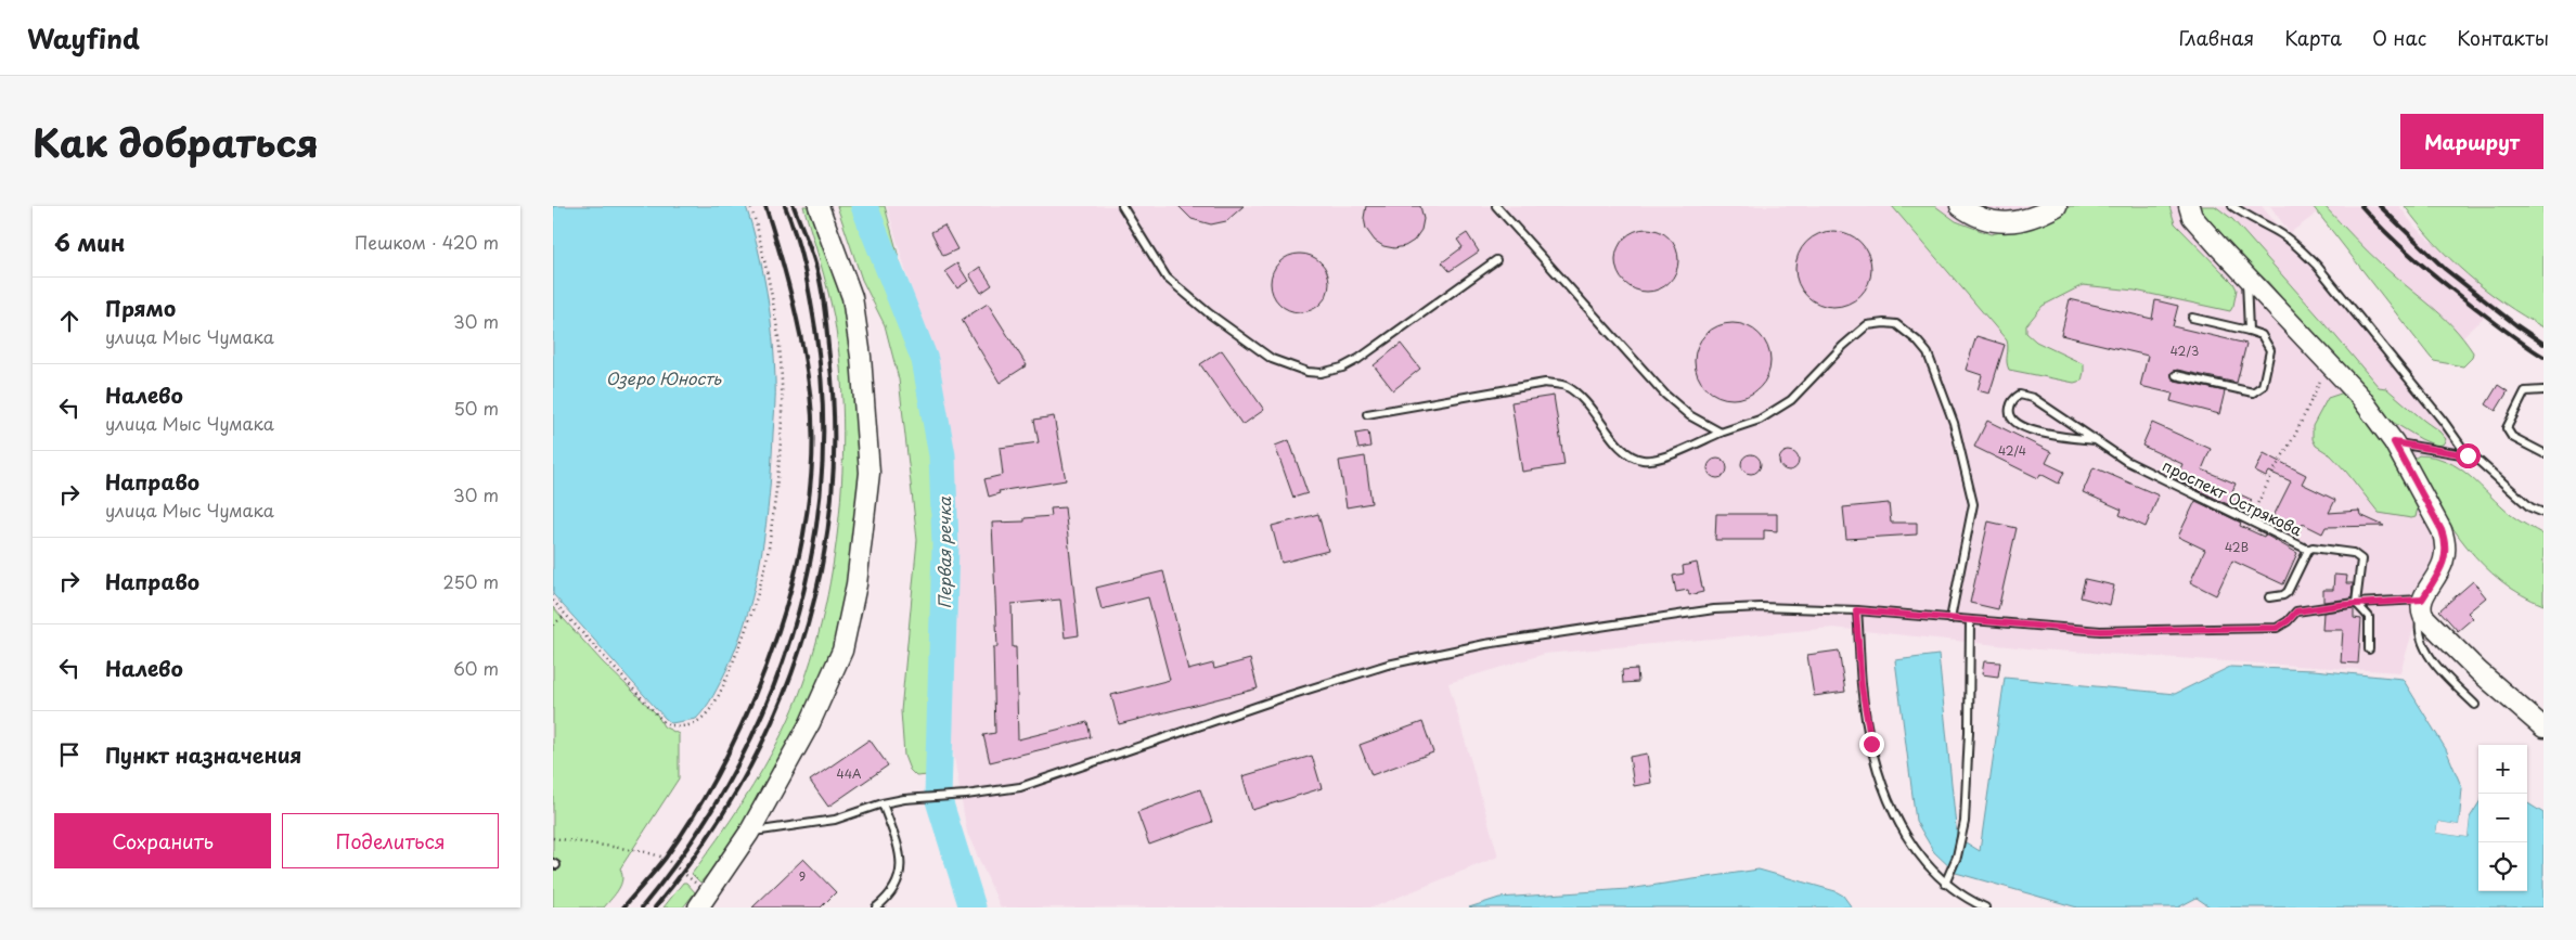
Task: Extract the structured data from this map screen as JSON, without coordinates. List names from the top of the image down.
{
  "streets": {
    "lane": ["проспект Острякова"]
  },
  "water": ["Озеро Юность", "Первая речка"],
  "house_numbers": [
    "42/3",
    "42/4",
    "42В",
    "44А",
    "9"
  ],
  "page": {
    "header": "Wayfind",
    "nav": [
      "Главная",
      "Карта",
      "О нас",
      "Контакты"
    ],
    "title": "Как добраться",
    "buttons": [
      "Маршрут",
      ["Сохранить", "Поделиться"]
    ],
    "heading": ["6 мин", "Пешком · 420 m"],
    "list": [
      ["Прямо", "улица Мыс Чумака", "30 m"],
      ["Налево", "улица Мыс Чумака", "50 m"],
      ["Направо", "улица Мыс Чумака", "30 m"],
      ["Направо", "250 m"],
      ["Налево", "60 m"],
      "Пункт назначения"
    ],
    "map_buttons": ["+", "−"]
  }
}
